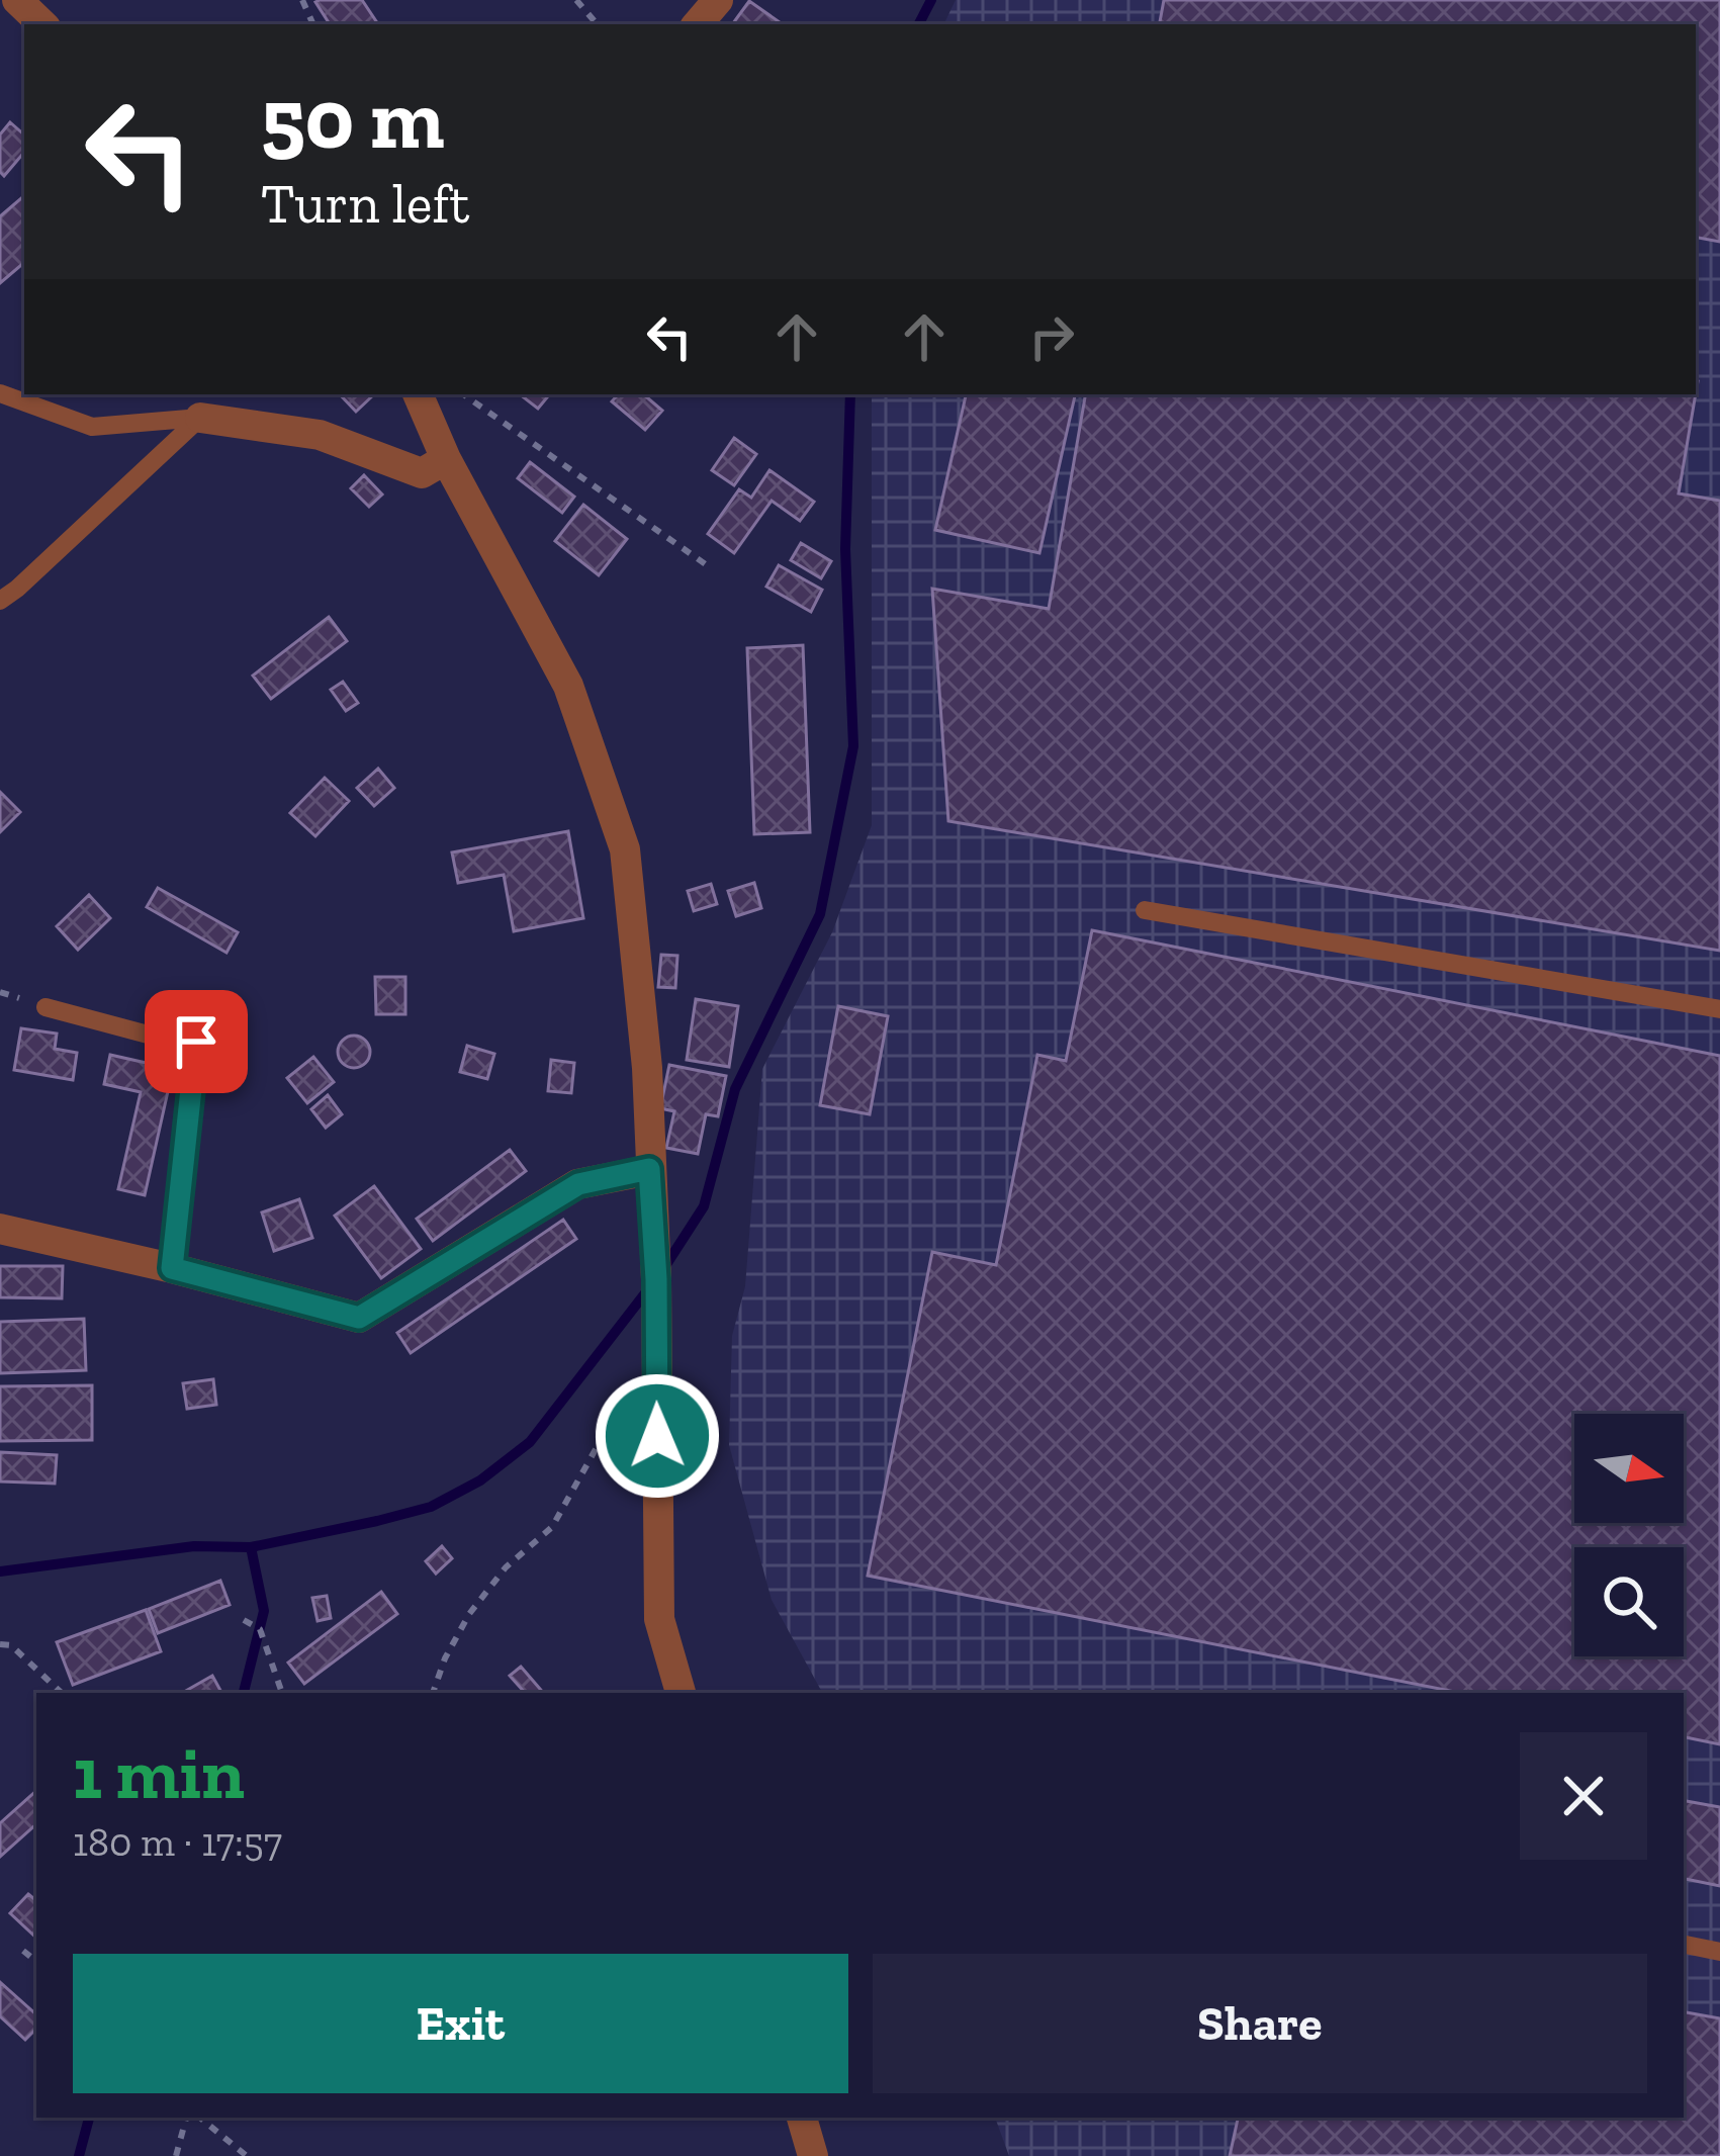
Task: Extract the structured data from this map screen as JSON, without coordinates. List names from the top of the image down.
{
  "north": "right",
  "page": {
    "turn": ["50 m", "Turn left"],
    "heading": ["1 min", "180 m · 17:57"],
    "buttons": ["Exit", "Share"]
  }
}
